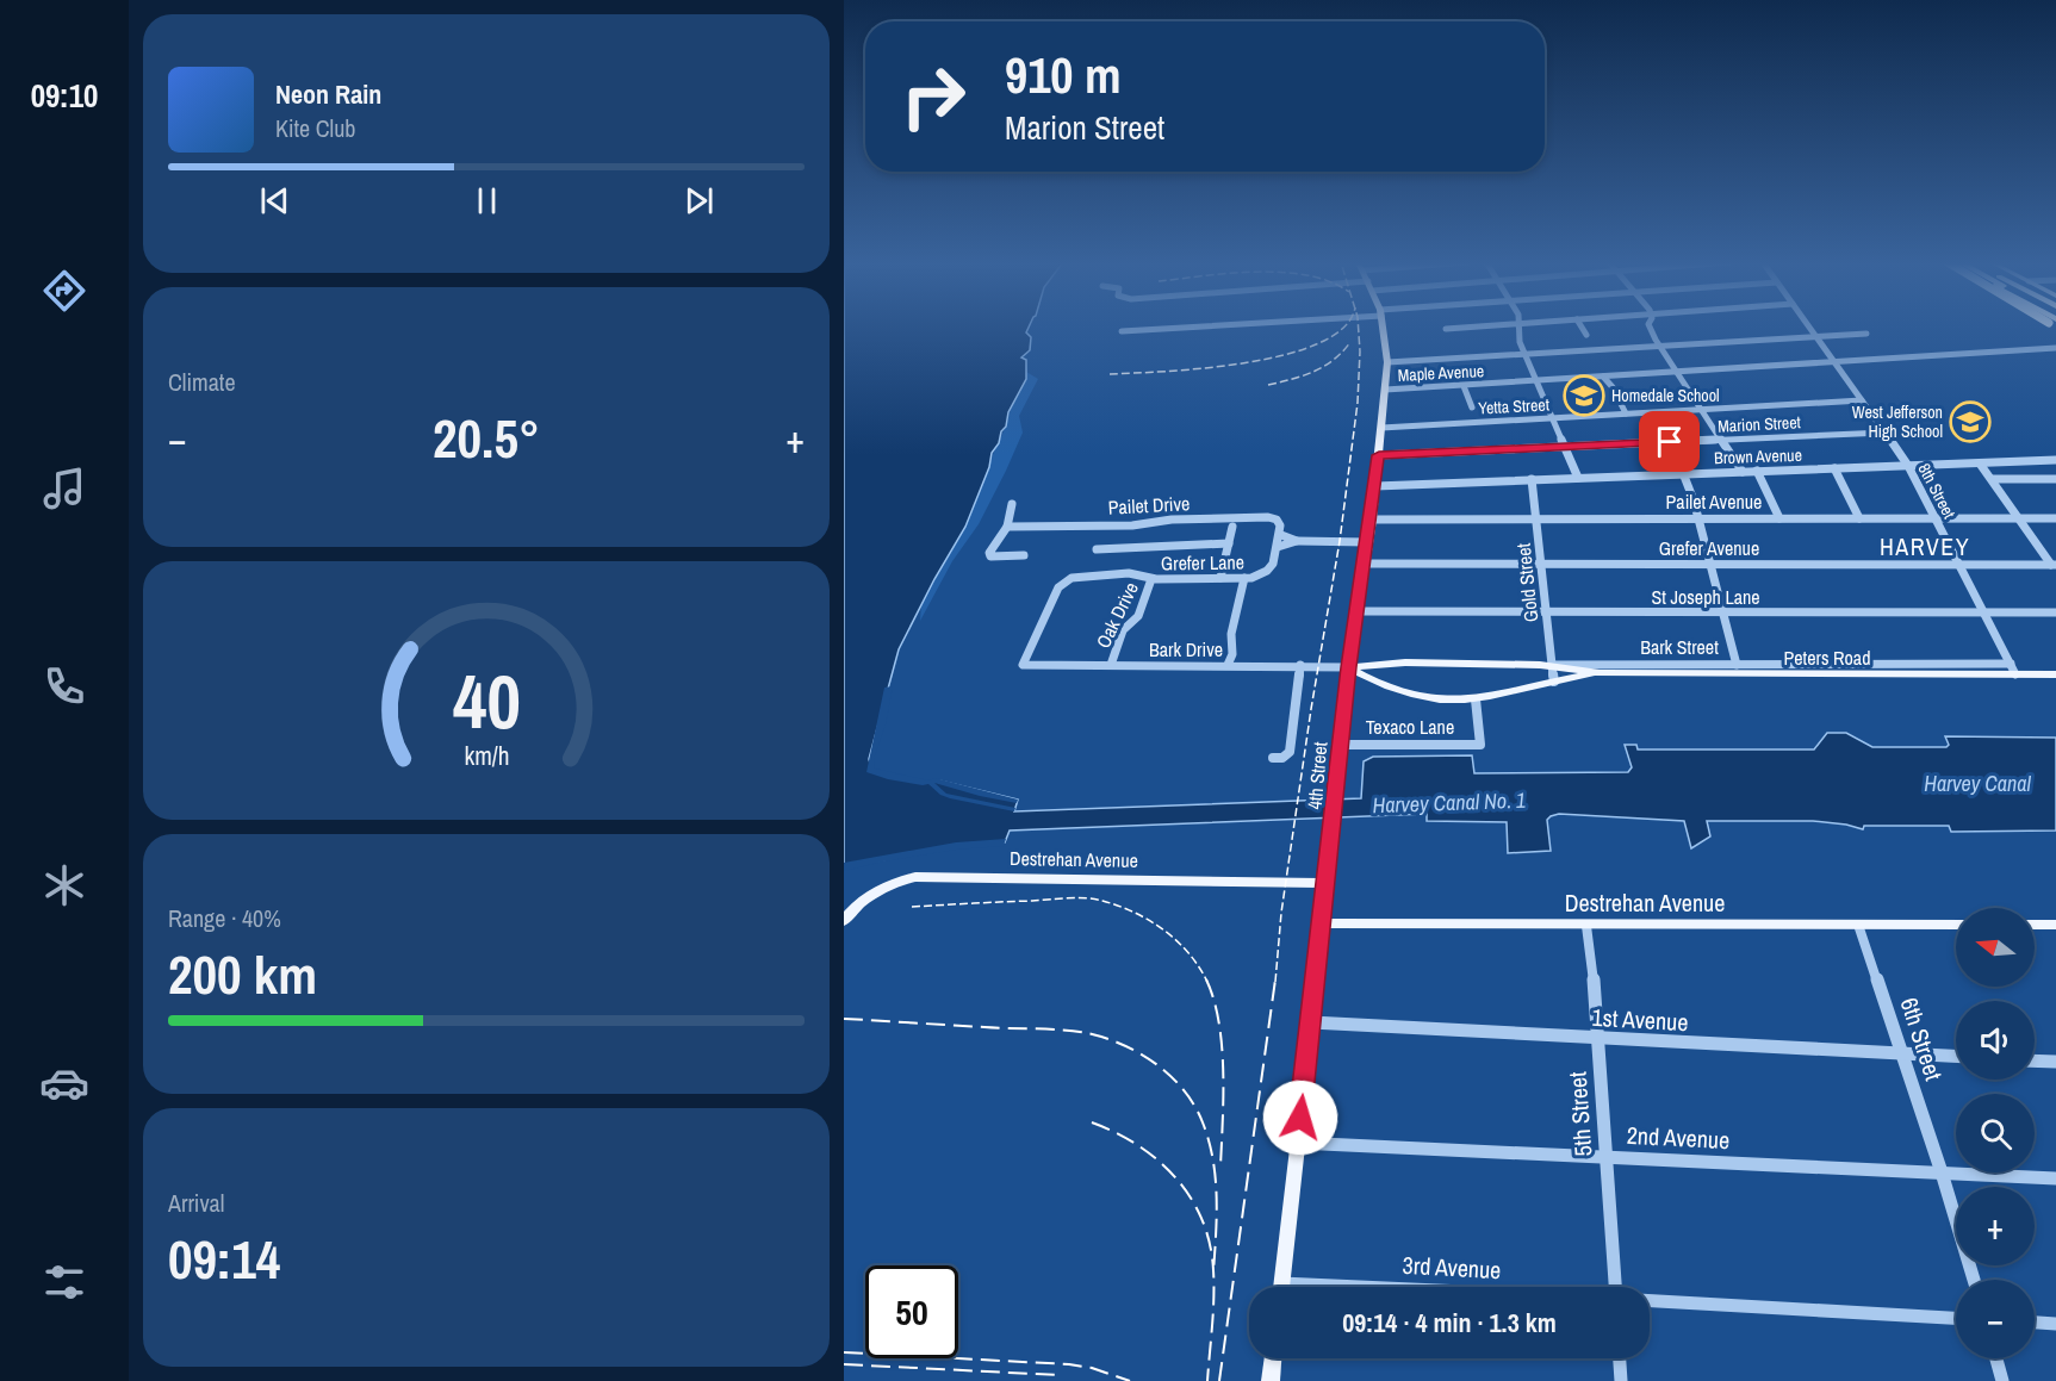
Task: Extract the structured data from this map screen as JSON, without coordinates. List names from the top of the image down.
{
  "streets": {
    "main road": [
      "Bark Street",
      "Peters Road",
      "4th Street",
      "Destrehan Avenue"
    ],
    "street": [
      "Maple Avenue",
      "Yetta Street",
      "Marion Street",
      "Brown Avenue",
      "8th Street",
      "Pailet Avenue",
      "Pailet Drive",
      "Grefer Avenue",
      "Grefer Lane",
      "Gold Street",
      "St Joseph Lane",
      "Oak Drive",
      "Bark Drive",
      "Texaco Lane",
      "1st Avenue",
      "6th Street",
      "5th Street",
      "2nd Avenue",
      "3rd Avenue"
    ]
  },
  "crossings": [
    ["Maple Avenue", "8th Street"],
    ["Maple Avenue", "4th Street"],
    ["Yetta Street", "8th Street"],
    ["Yetta Street", "4th Street"],
    ["Marion Street", "8th Street"],
    ["Marion Street", "4th Street"],
    ["Brown Avenue", "8th Street"],
    ["Brown Avenue", "Gold Street"],
    ["Brown Avenue", "4th Street"],
    ["8th Street", "Pailet Avenue"],
    ["8th Street", "Grefer Avenue"],
    ["8th Street", "St Joseph Lane"],
    ["8th Street", "Bark Street"],
    ["8th Street", "Peters Road"],
    ["Pailet Avenue", "Gold Street"],
    ["Pailet Avenue", "4th Street"],
    ["Pailet Drive", "Grefer Lane"],
    ["Grefer Avenue", "Gold Street"],
    ["Grefer Avenue", "4th Street"],
    ["Grefer Lane", "Oak Drive"],
    ["Grefer Lane", "Bark Drive"],
    ["Gold Street", "St Joseph Lane"],
    ["Gold Street", "Bark Street"],
    ["Gold Street", "Peters Road"],
    ["St Joseph Lane", "4th Street"],
    ["Oak Drive", "Bark Drive"],
    ["Bark Street", "Bark Drive"],
    ["Bark Street", "Peters Road"],
    ["Bark Street", "4th Street"],
    ["Bark Drive", "Peters Road"],
    ["Bark Drive", "4th Street"],
    ["Peters Road", "Texaco Lane"],
    ["Peters Road", "4th Street"],
    ["Texaco Lane", "4th Street"],
    ["4th Street", "Destrehan Avenue"],
    ["4th Street", "1st Avenue"],
    ["4th Street", "2nd Avenue"],
    ["4th Street", "3rd Avenue"],
    ["Destrehan Avenue", "6th Street"],
    ["Destrehan Avenue", "5th Street"],
    ["1st Avenue", "6th Street"],
    ["1st Avenue", "5th Street"],
    ["6th Street", "2nd Avenue"],
    ["5th Street", "2nd Avenue"]
  ],
  "districts": ["HARVEY"],
  "water": ["Harvey Canal", "Harvey Canal No. 1"],
  "places": {
    "school or university": ["Homedale School", "West Jefferson High School"]
  },
  "north": "left",
  "page": {
    "tabs": "09:10",
    "turn": ["910 m", "Marion Street"],
    "song": ["Neon Rain", "Kite Club"],
    "tile": [
      "Climate",
      ["Range · 40%", "200 km"],
      ["Arrival", "09:14"]
    ],
    "heat": ["−", "20.5°", "+"],
    "map_buttons": ["+", "−"],
    "limit": "50",
    "trip": "09:14 · 4 min · 1.3 km",
    "gauge": ["40", "km/h"]
  }
}
